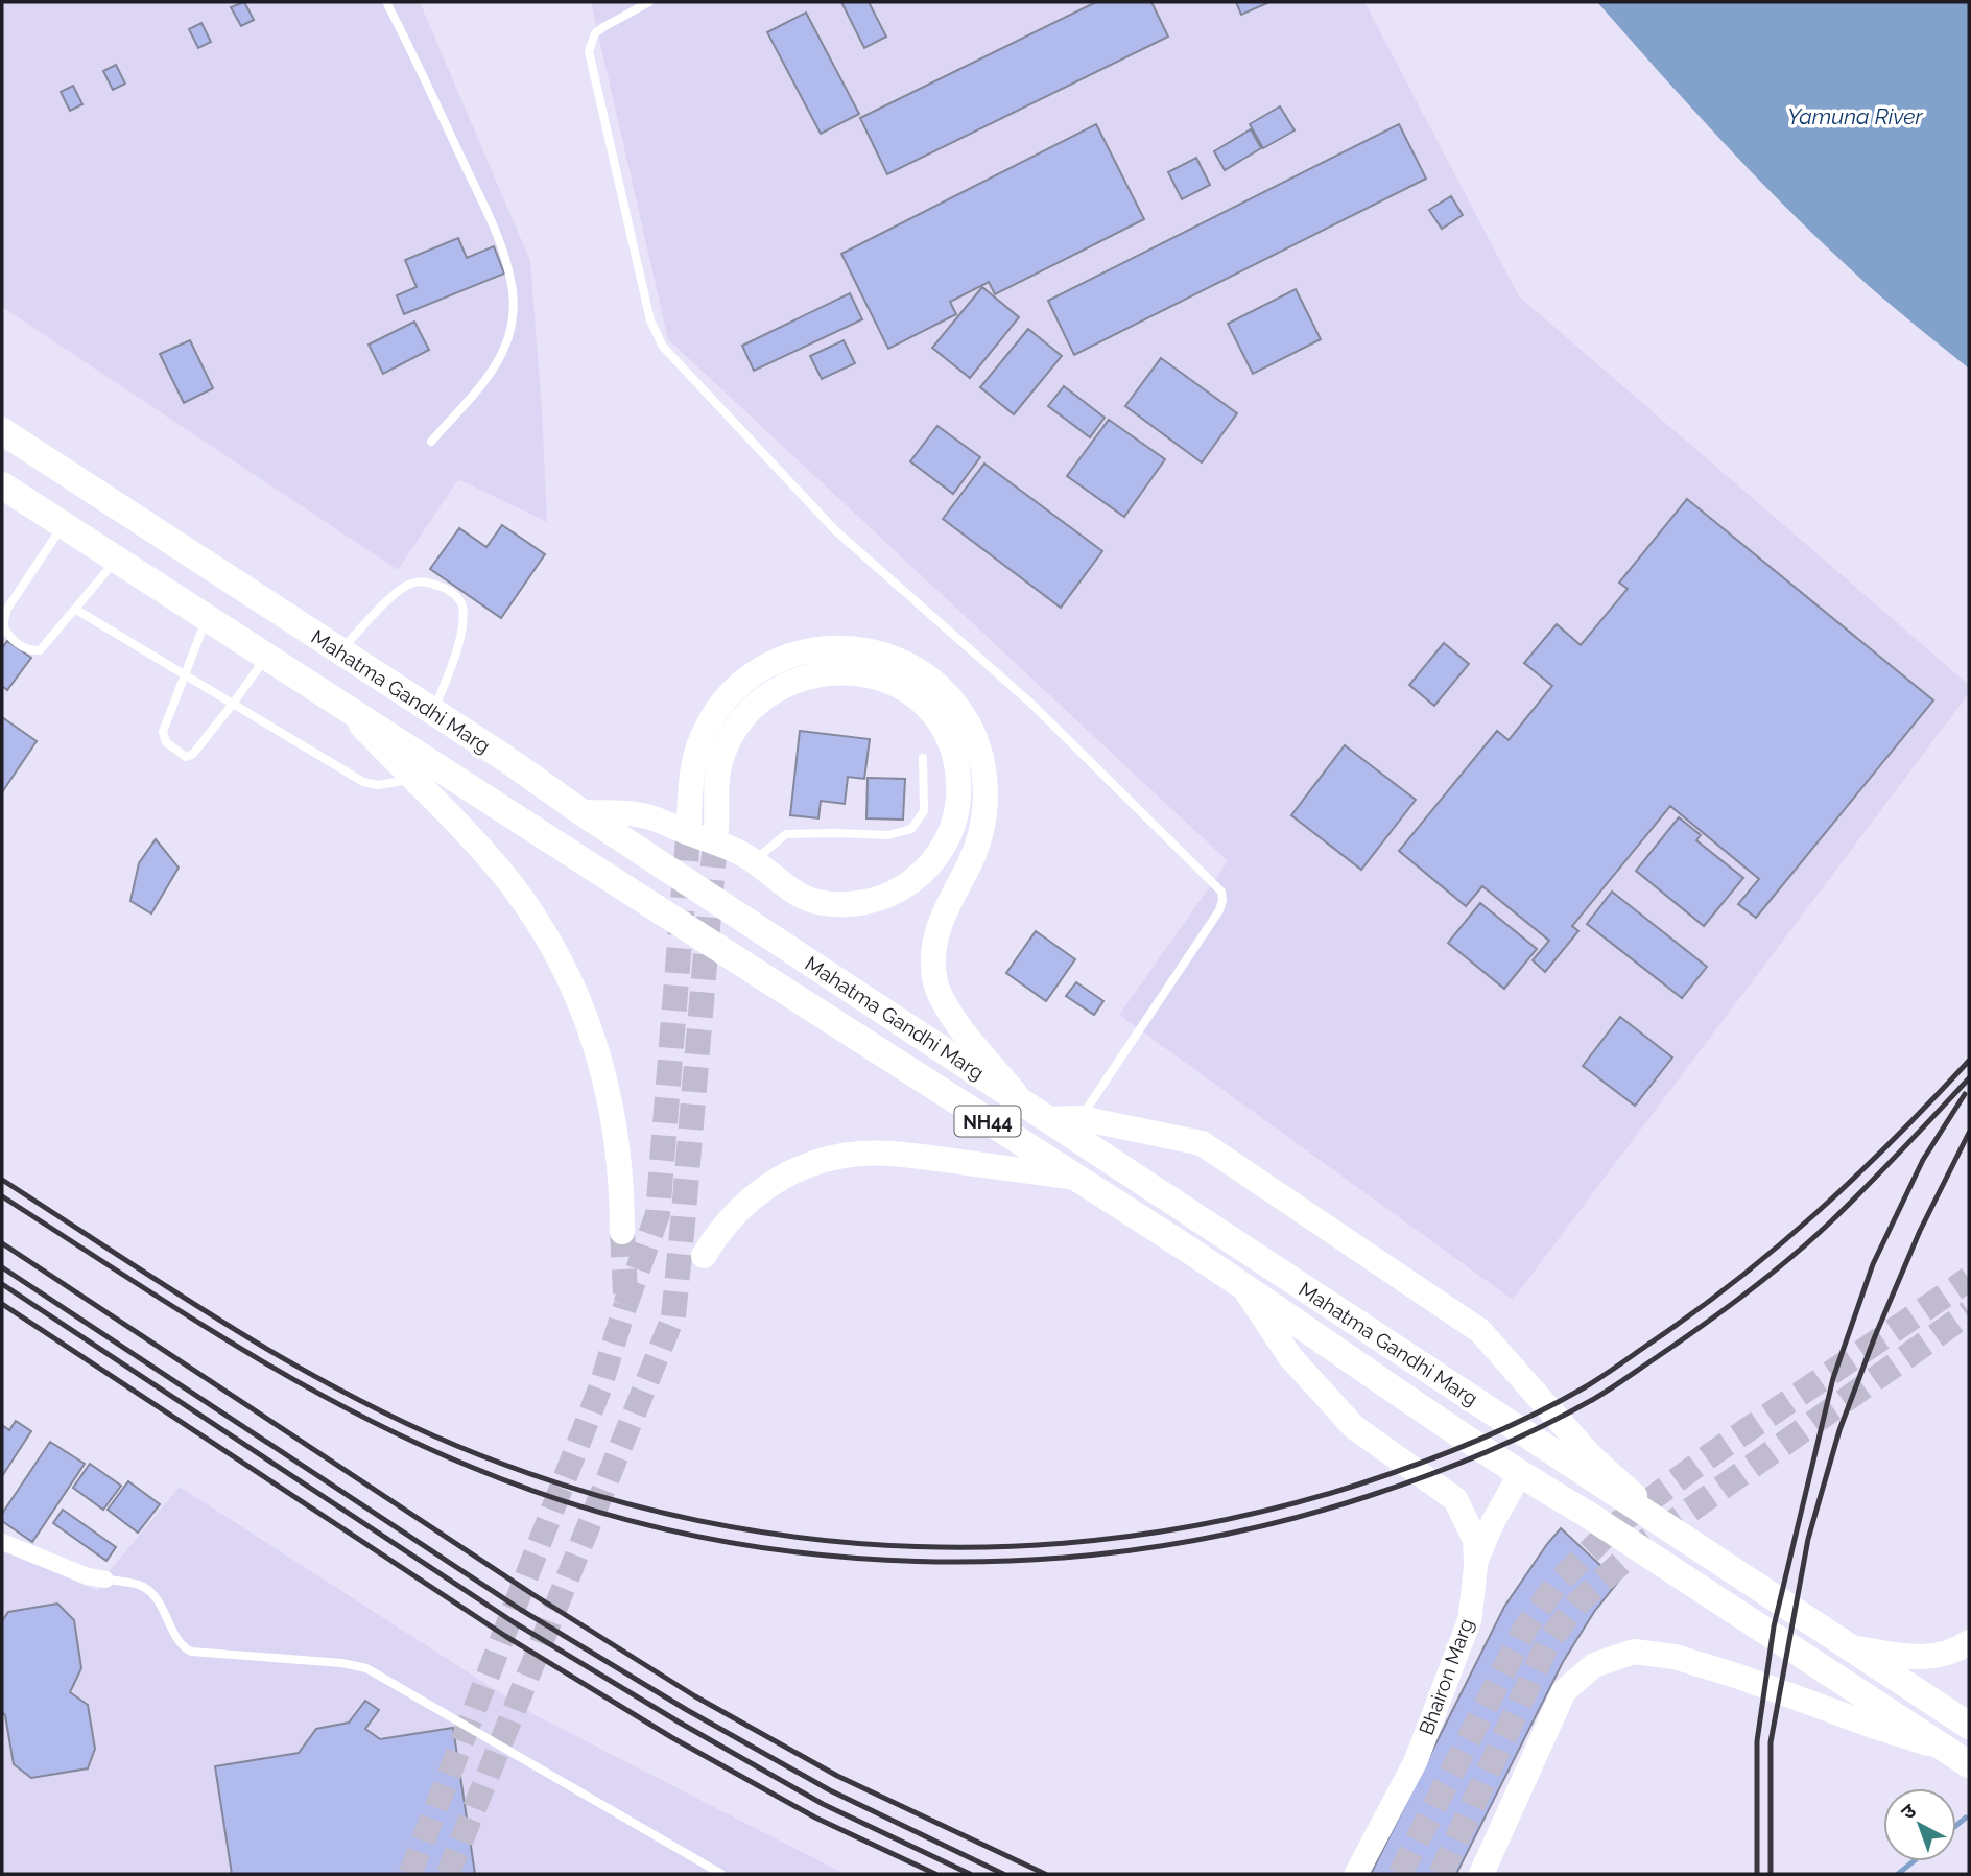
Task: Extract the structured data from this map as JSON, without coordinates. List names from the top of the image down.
{
  "streets": {
    "highway": ["Mahatma Gandhi Marg", "NH44"],
    "main road": ["Bhairon Marg"]
  },
  "crossings": [
    ["Mahatma Gandhi Marg", "Bhairon Marg"]
  ],
  "water": ["Yamuna River"],
  "north": "top left"
}
